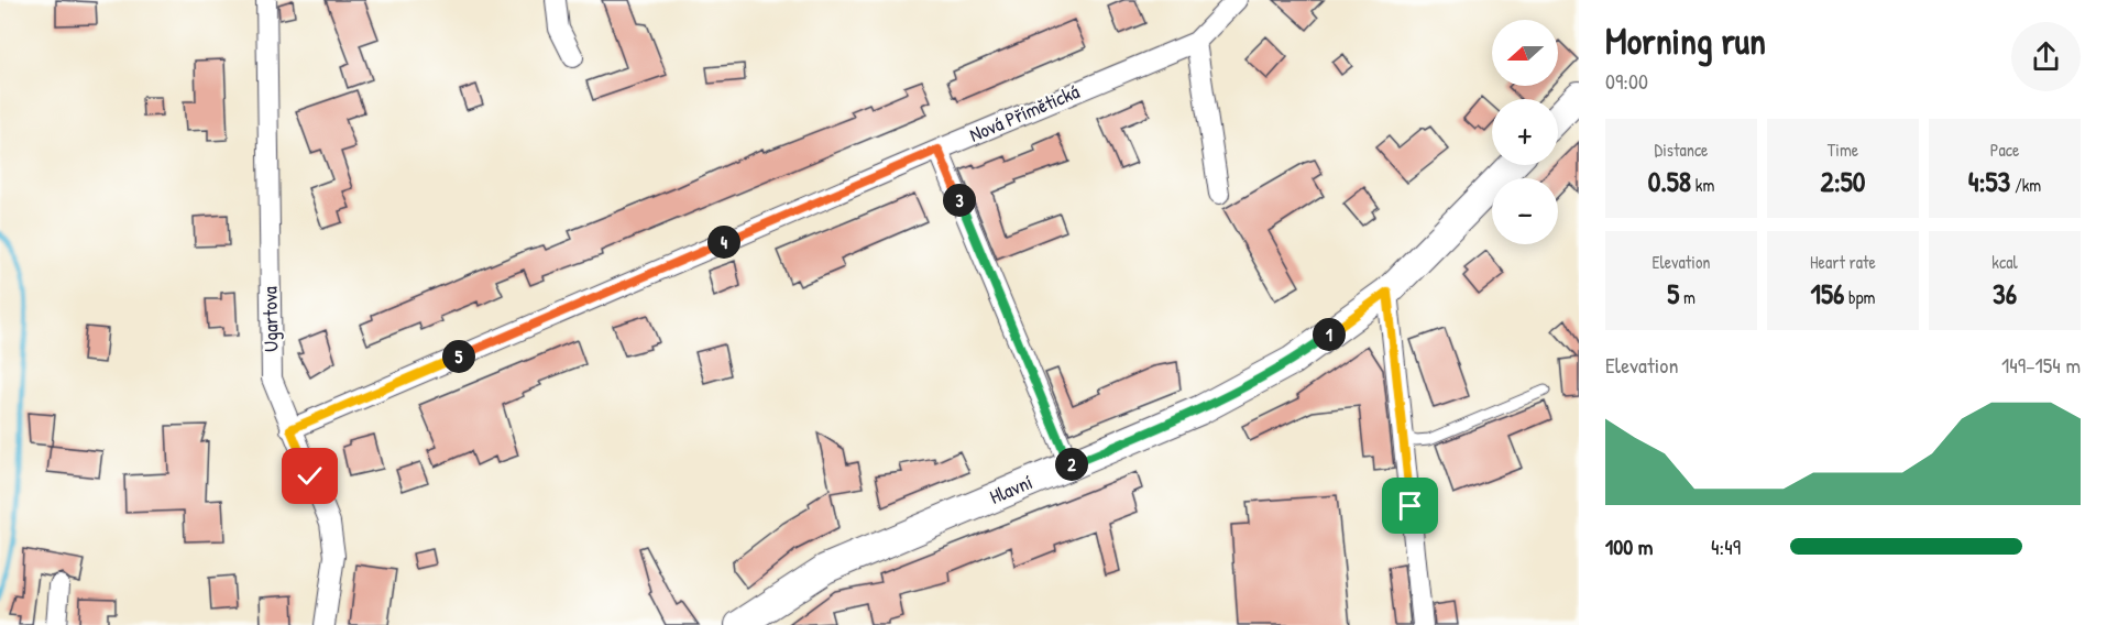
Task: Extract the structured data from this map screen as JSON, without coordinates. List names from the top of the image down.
{
  "streets": {
    "main road": ["Hlavní"],
    "street": ["Nová Přímětická", "Ugartova"]
  },
  "crossings": [
    ["Nová Přímětická", "Ugartova"]
  ],
  "north": "left",
  "page": {
    "heading": ["Morning run", "09:00"],
    "map_buttons": ["+", "−"],
    "stats": [
      ["Distance", "0.58 km"],
      ["Time", "2:50"],
      ["Pace", "4:53 /km"],
      ["Elevation", "5 m"],
      ["Heart rate", "156 bpm"],
      ["kcal", "36"]
    ],
    "pins": [
      "3",
      "4",
      "1",
      "5",
      "2"
    ],
    "chart": ["Elevation", "149–154 m"],
    "list": [
      {
        "name": "100 m",
        "note": "4:49"
      }
    ]
  }
}
